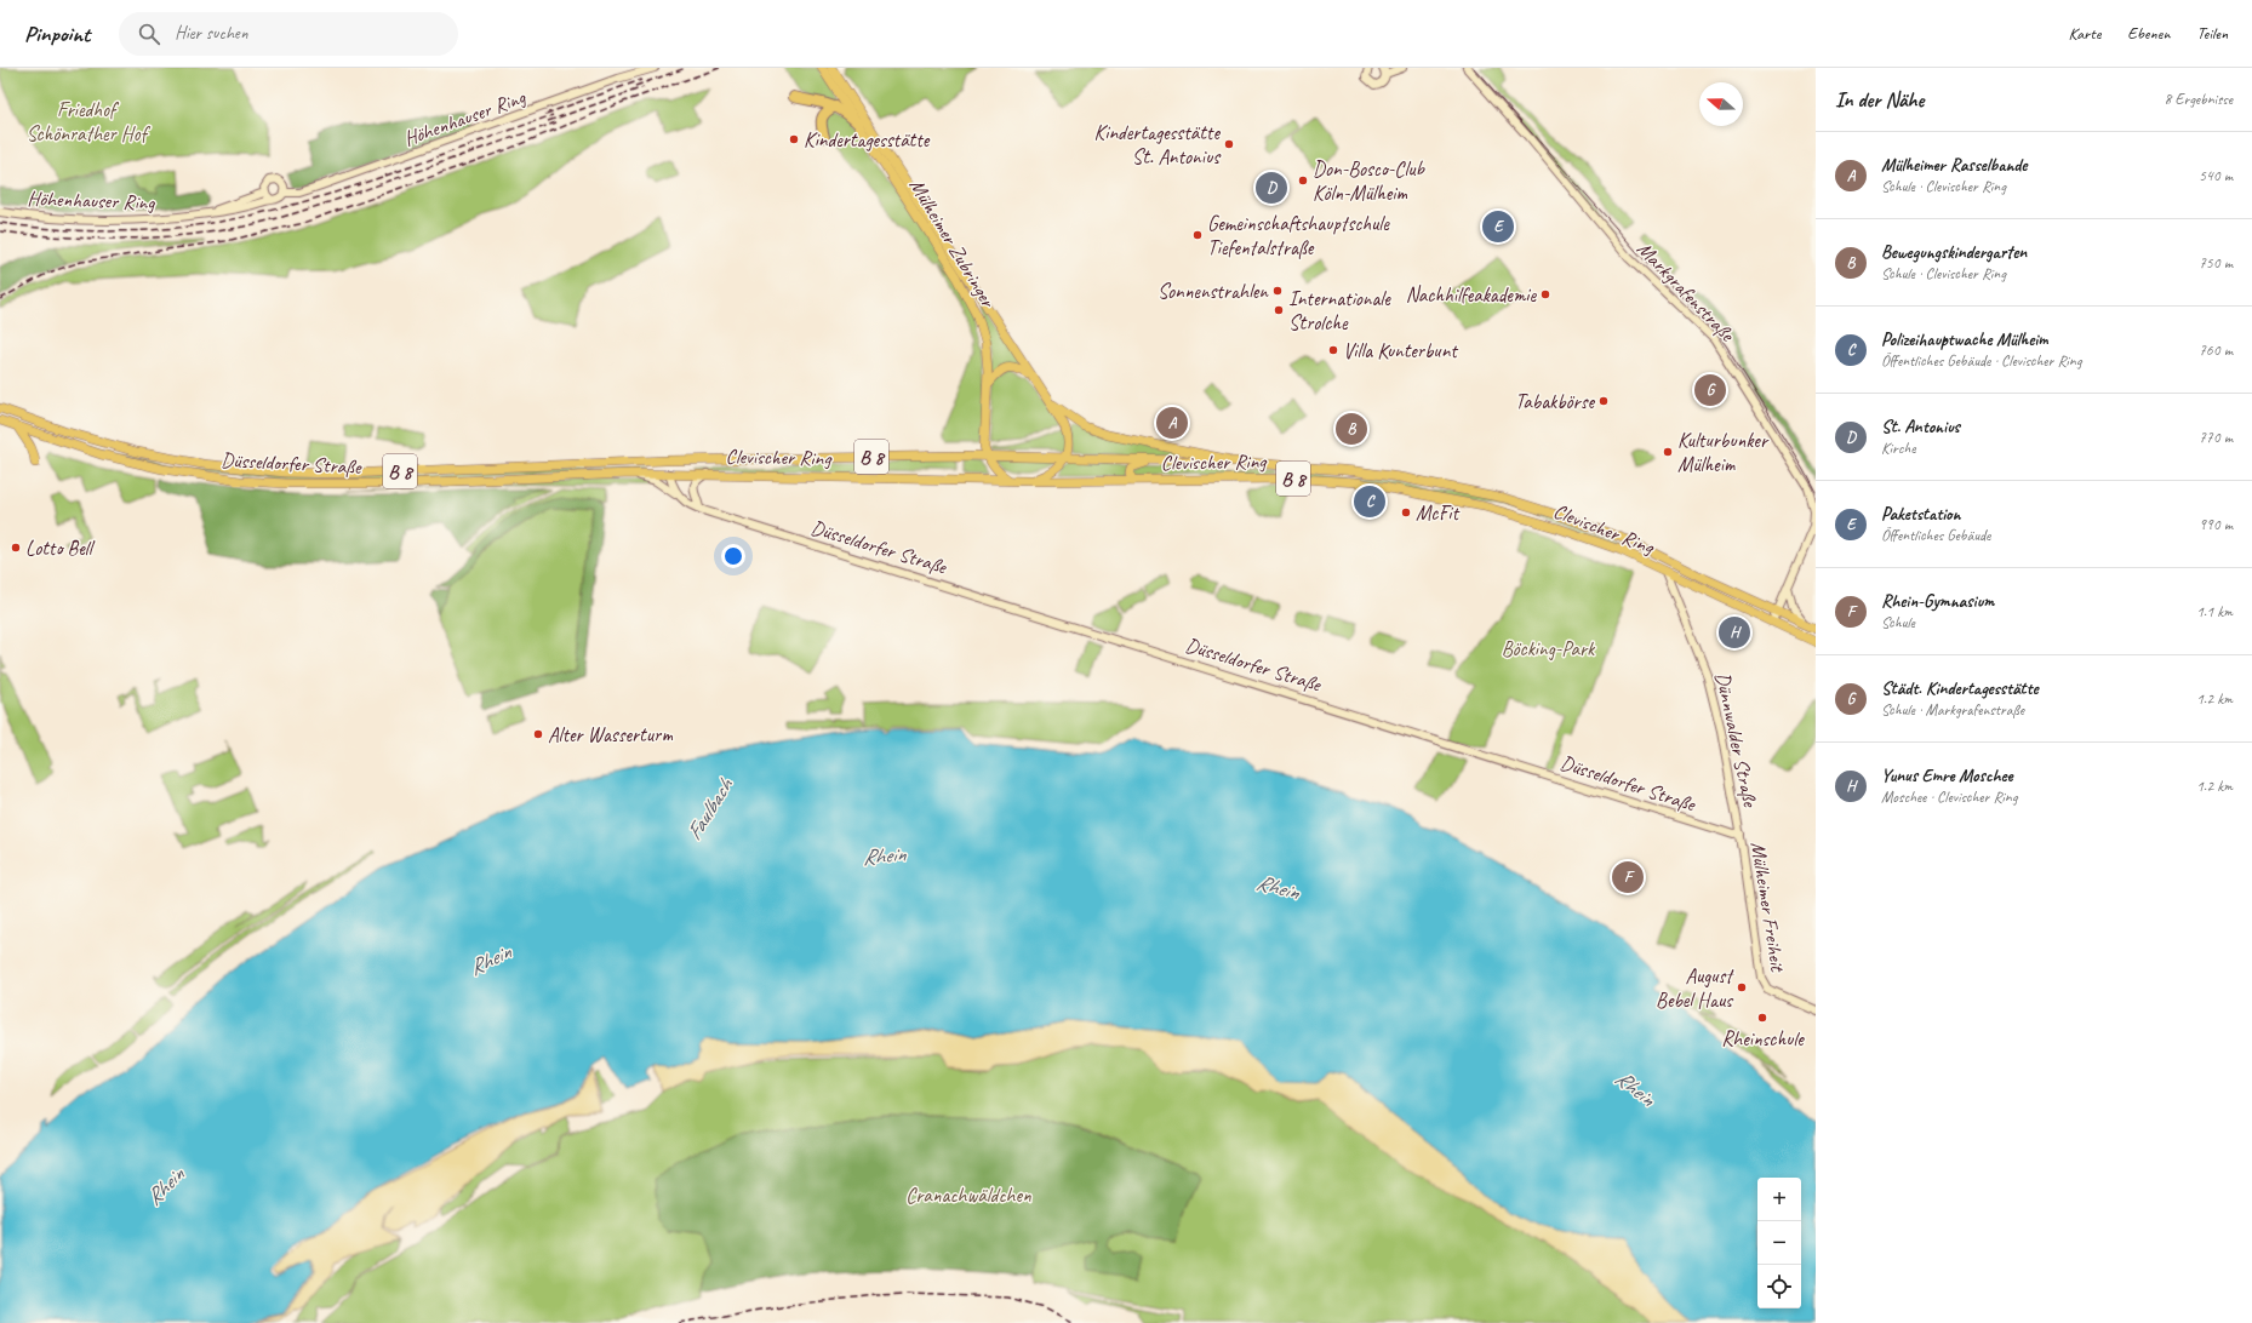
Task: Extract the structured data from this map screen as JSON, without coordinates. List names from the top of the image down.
{
  "streets": {
    "main road": [
      "Mülheimer Zubringer",
      "Clevischer Ring",
      "B 8",
      "Düsseldorfer Straße"
    ],
    "street": [
      "Höhenhauser Ring",
      "Markgrafenstraße",
      "Dünnwalder Straße",
      "Mülheimer Freiheit"
    ]
  },
  "crossings": [
    ["Mülheimer Zubringer", "Clevischer Ring"],
    ["Markgrafenstraße", "Clevischer Ring"],
    ["Clevischer Ring", "B 8"],
    ["Clevischer Ring", "Düsseldorfer Straße"],
    ["Clevischer Ring", "Dünnwalder Straße"],
    ["Düsseldorfer Straße", "Dünnwalder Straße"],
    ["Düsseldorfer Straße", "Mülheimer Freiheit"],
    ["Dünnwalder Straße", "Mülheimer Freiheit"]
  ],
  "water": ["Faulbach", "Rhein"],
  "parks": ["Friedhof Schönrather Hof", "Böcking-Park", "Cranachwäldchen"],
  "places": [
    "Kindertagesstätte",
    "Kindertagesstätte St. Antonius",
    "Don-Bosco-Club Köln-Mülheim",
    "Gemeinschaftshauptschule Tiefentalstraße",
    "Sonnenstrahlen",
    "Nachhilfeakademie",
    "Internationale Strolche",
    "Villa Kunterbunt",
    "Tabakbörse",
    "Kulturbunker Mülheim",
    "McFit",
    "Lotto Bell",
    "Alter Wasserturm",
    "August Bebel Haus",
    "Rheinschule"
  ],
  "north": "left",
  "page": {
    "header": "Pinpoint",
    "search": "Hier suchen",
    "nav": ["Karte", "Ebenen", "Teilen"],
    "heading": ["In der Nähe", "8 Ergebnisse"],
    "list": [
      {
        "mark": "A",
        "name": "Mülheimer Rasselbande",
        "note": "Schule · Clevischer Ring",
        "value": "540 m"
      },
      {
        "mark": "B",
        "name": "Bewegungskindergarten",
        "note": "Schule · Clevischer Ring",
        "value": "750 m"
      },
      {
        "mark": "C",
        "name": "Polizeihauptwache Mülheim",
        "note": "Öffentliches Gebäude · Clevischer Ring",
        "value": "760 m"
      },
      {
        "mark": "D",
        "name": "St. Antonius",
        "note": "Kirche",
        "value": "770 m"
      },
      {
        "mark": "E",
        "name": "Paketstation",
        "note": "Öffentliches Gebäude",
        "value": "990 m"
      },
      {
        "mark": "F",
        "name": "Rhein-Gymnasium",
        "note": "Schule",
        "value": "1.1 km"
      },
      {
        "mark": "G",
        "name": "Städt. Kindertagesstätte",
        "note": "Schule · Markgrafenstraße",
        "value": "1.2 km"
      },
      {
        "mark": "H",
        "name": "Yunus Emre Moschee",
        "note": "Moschee · Clevischer Ring",
        "value": "1.2 km"
      }
    ],
    "pins": [
      "D",
      "E",
      "G",
      "A",
      "B",
      "C",
      "H",
      "F"
    ],
    "map_buttons": ["+", "−"]
  }
}
